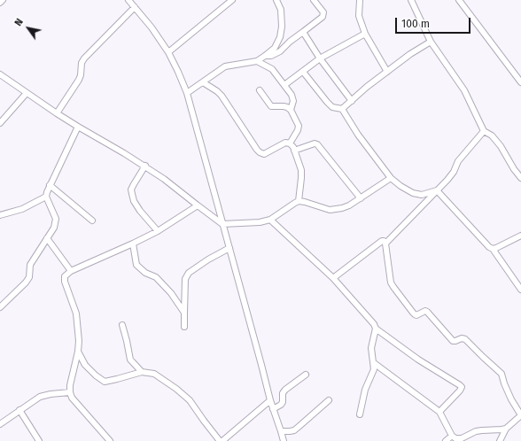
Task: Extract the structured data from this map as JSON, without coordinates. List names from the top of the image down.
{
  "scale_bar": "100 m",
  "north": "top left"
}
